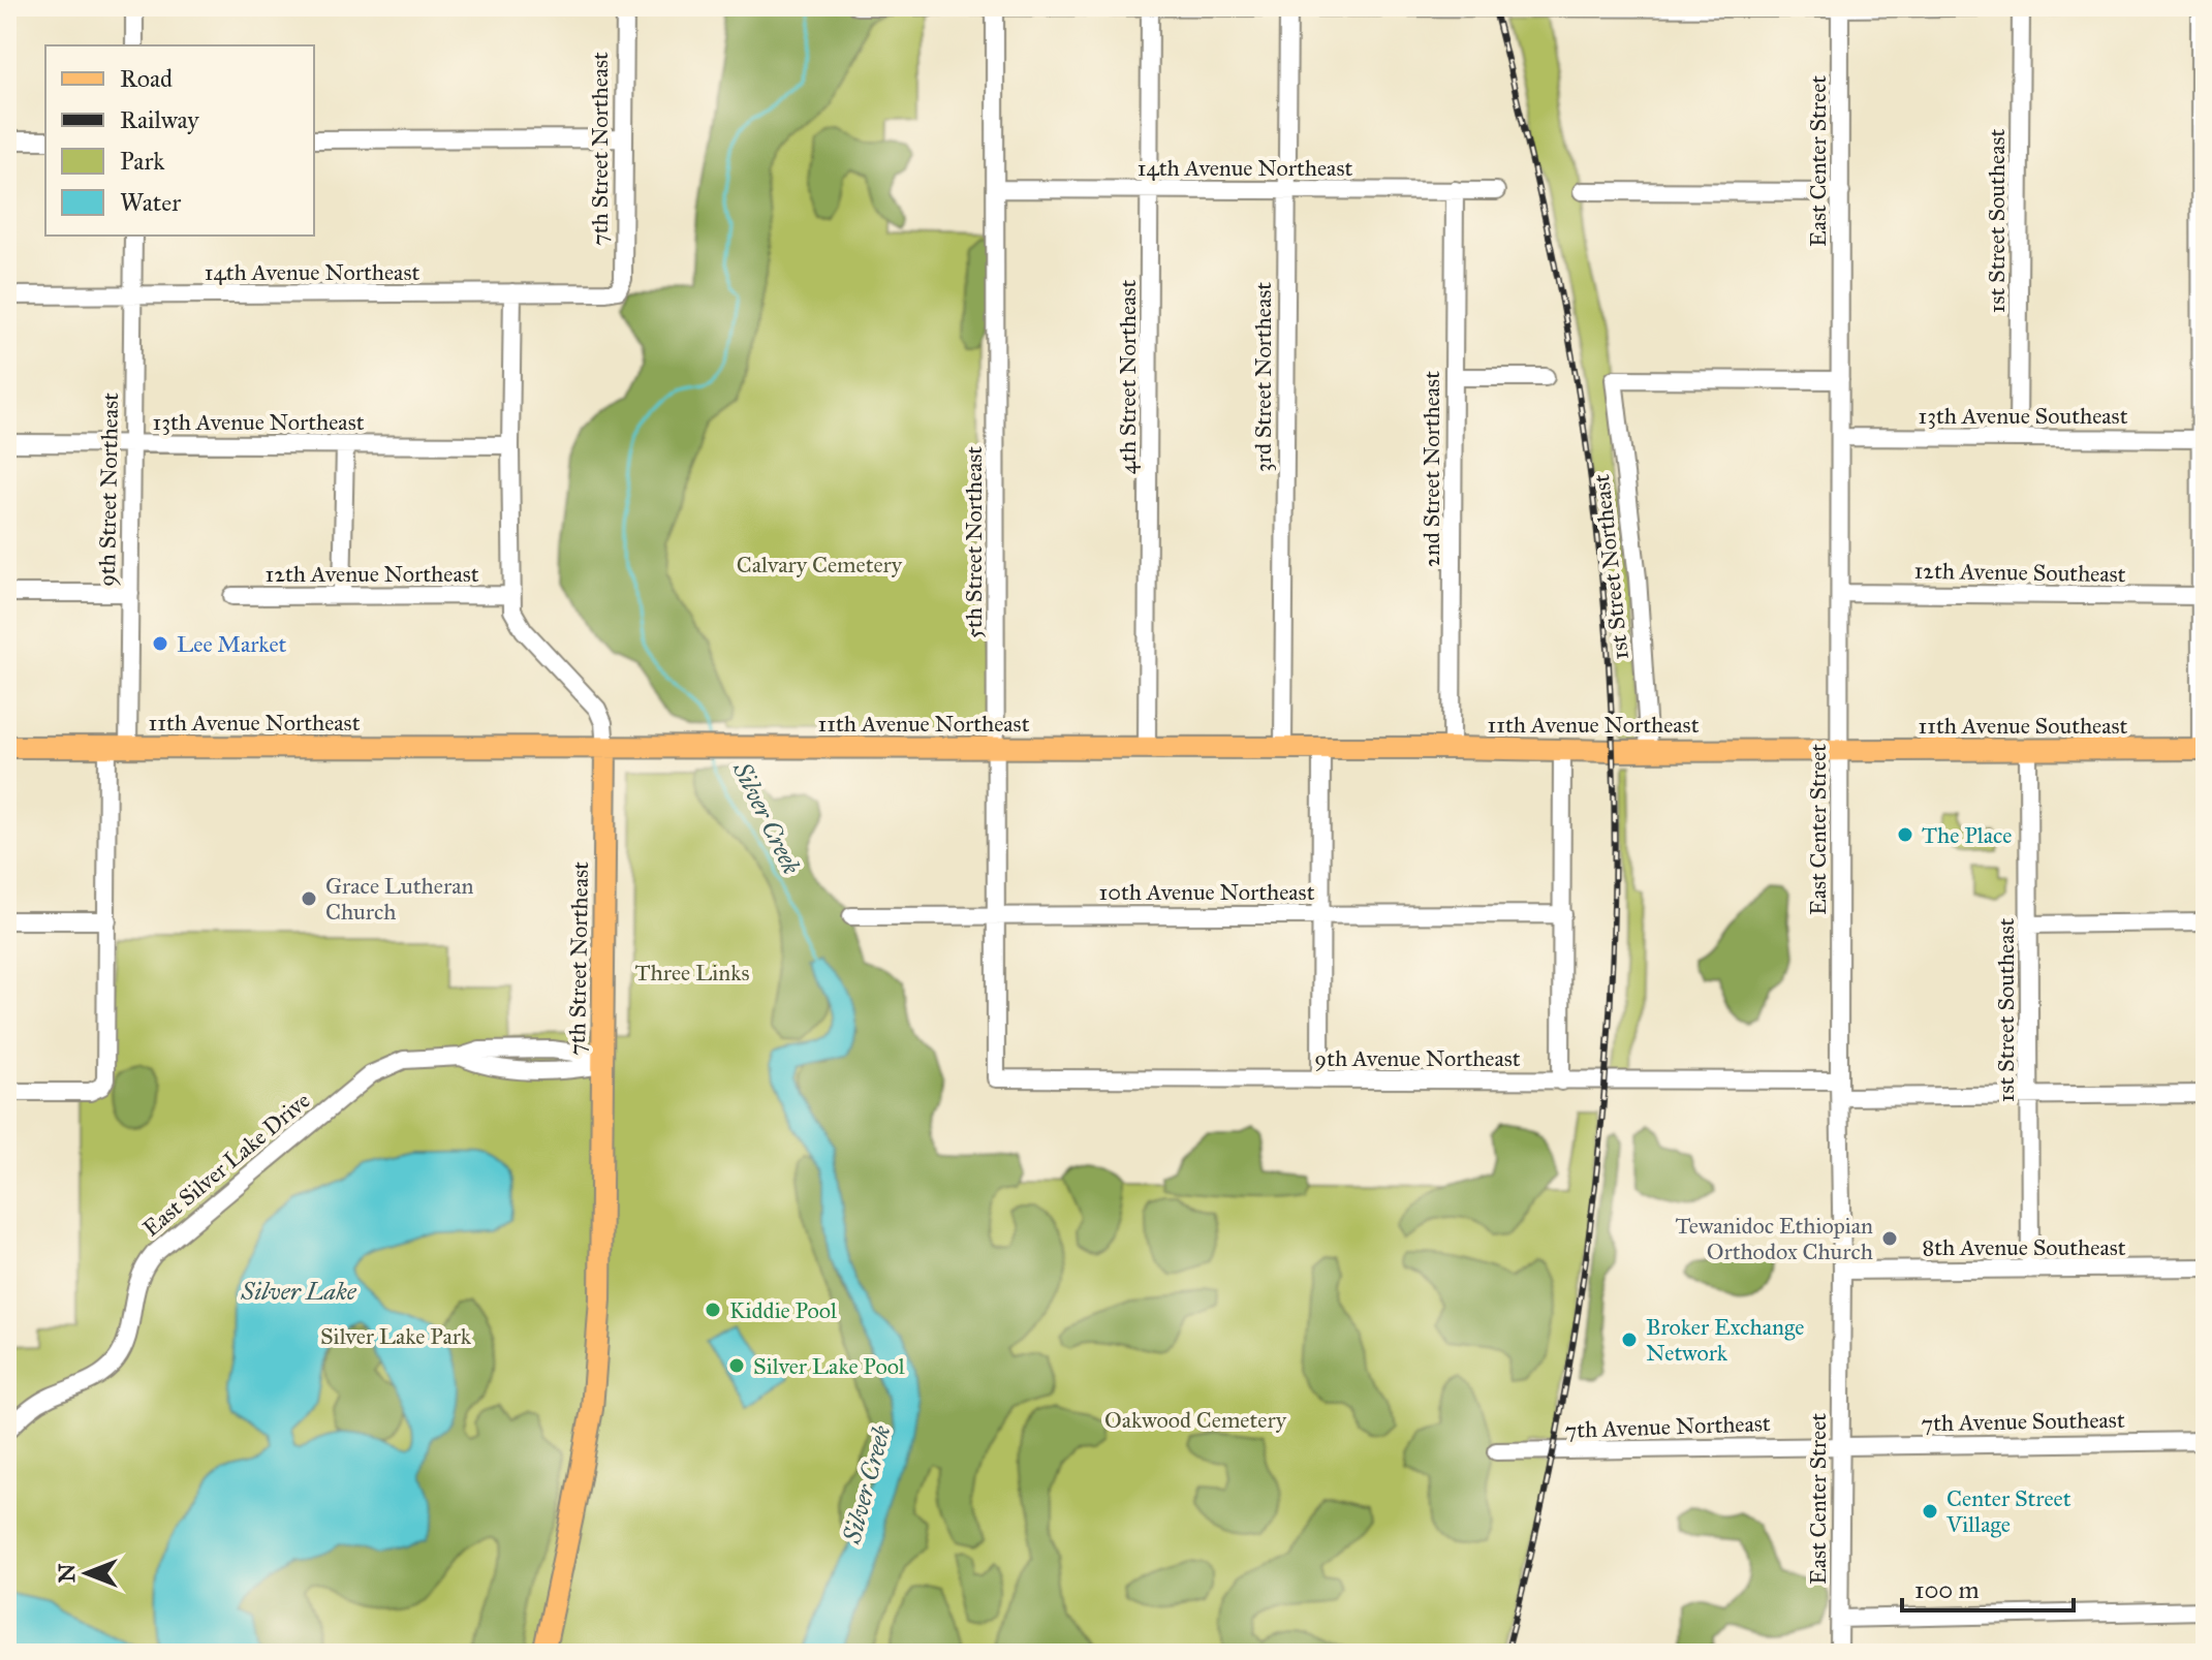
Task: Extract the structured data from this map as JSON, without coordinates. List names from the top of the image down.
{
  "streets": {
    "main road": ["7th Street Northeast", "11th Avenue Northeast", "11th Avenue Southeast"],
    "street": [
      "East Center Street",
      "14th Avenue Northeast",
      "1st Street Southeast",
      "4th Street Northeast",
      "3rd Street Northeast",
      "13th Avenue Southeast",
      "13th Avenue Northeast",
      "2nd Street Northeast",
      "9th Street Northeast",
      "5th Street Northeast",
      "1st Street Northeast",
      "12th Avenue Southeast",
      "12th Avenue Northeast",
      "10th Avenue Northeast",
      "9th Avenue Northeast",
      "East Silver Lake Drive",
      "8th Avenue Southeast",
      "7th Avenue Southeast",
      "7th Avenue Northeast"
    ]
  },
  "crossings": [
    ["7th Street Northeast", "14th Avenue Northeast"],
    ["7th Street Northeast", "13th Avenue Northeast"],
    ["7th Street Northeast", "12th Avenue Northeast"],
    ["7th Street Northeast", "11th Avenue Northeast"],
    ["7th Street Northeast", "East Silver Lake Drive"],
    ["East Center Street", "13th Avenue Southeast"],
    ["East Center Street", "1st Street Northeast"],
    ["East Center Street", "12th Avenue Southeast"],
    ["East Center Street", "11th Avenue Northeast"],
    ["East Center Street", "11th Avenue Southeast"],
    ["East Center Street", "9th Avenue Northeast"],
    ["East Center Street", "8th Avenue Southeast"],
    ["East Center Street", "7th Avenue Southeast"],
    ["East Center Street", "7th Avenue Northeast"],
    ["14th Avenue Northeast", "4th Street Northeast"],
    ["14th Avenue Northeast", "3rd Street Northeast"],
    ["14th Avenue Northeast", "2nd Street Northeast"],
    ["14th Avenue Northeast", "9th Street Northeast"],
    ["14th Avenue Northeast", "5th Street Northeast"],
    ["1st Street Southeast", "13th Avenue Southeast"],
    ["1st Street Southeast", "11th Avenue Southeast"],
    ["1st Street Southeast", "9th Avenue Northeast"],
    ["1st Street Southeast", "8th Avenue Southeast"],
    ["4th Street Northeast", "11th Avenue Northeast"],
    ["3rd Street Northeast", "11th Avenue Northeast"],
    ["13th Avenue Northeast", "9th Street Northeast"],
    ["2nd Street Northeast", "11th Avenue Northeast"],
    ["9th Street Northeast", "11th Avenue Northeast"],
    ["5th Street Northeast", "11th Avenue Northeast"],
    ["5th Street Northeast", "10th Avenue Northeast"],
    ["5th Street Northeast", "9th Avenue Northeast"],
    ["1st Street Northeast", "11th Avenue Northeast"],
    ["11th Avenue Northeast", "11th Avenue Southeast"],
    ["7th Avenue Southeast", "7th Avenue Northeast"]
  ],
  "water": ["Silver Creek", "Silver Lake"],
  "parks": [
    "Calvary Cemetery",
    "Three Links",
    "Silver Lake Park",
    "Oakwood Cemetery"
  ],
  "places": [
    "Lee Market",
    "The Place",
    "Grace Lutheran Church",
    "Tewanidoc Ethiopian Orthodox Church",
    "Kiddie Pool",
    "Broker Exchange Network",
    "Silver Lake Pool",
    "Center Street Village"
  ],
  "legend": [
    "Road",
    "Railway",
    "Park",
    "Water"
  ],
  "scale_bar": "100 m",
  "north": "left"
}
